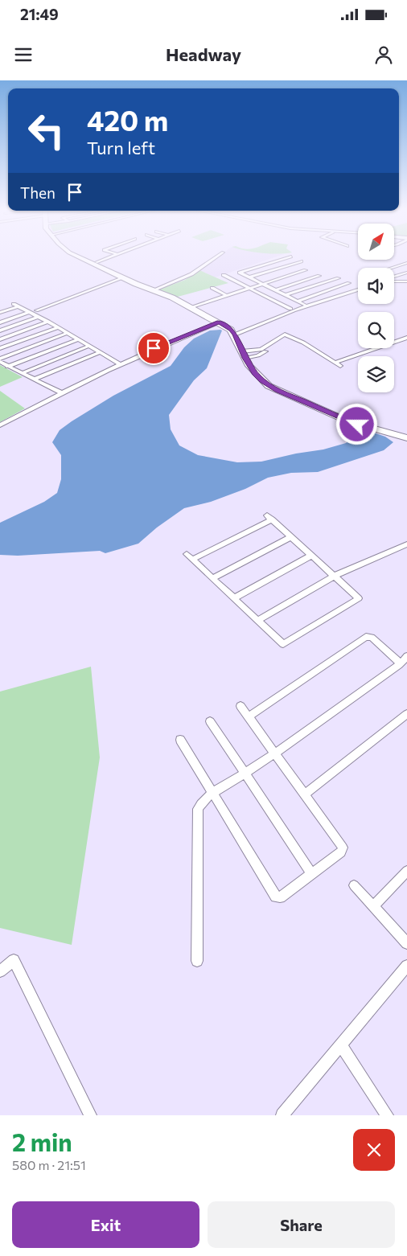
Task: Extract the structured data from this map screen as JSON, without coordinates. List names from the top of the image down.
{
  "north": "top right",
  "page": {
    "status": "21:49",
    "header": "Headway",
    "turn": ["420 m", "Turn left"],
    "then": "Then",
    "heading": ["2 min", "580 m · 21:51"],
    "buttons": ["Exit", "Share"]
  }
}
